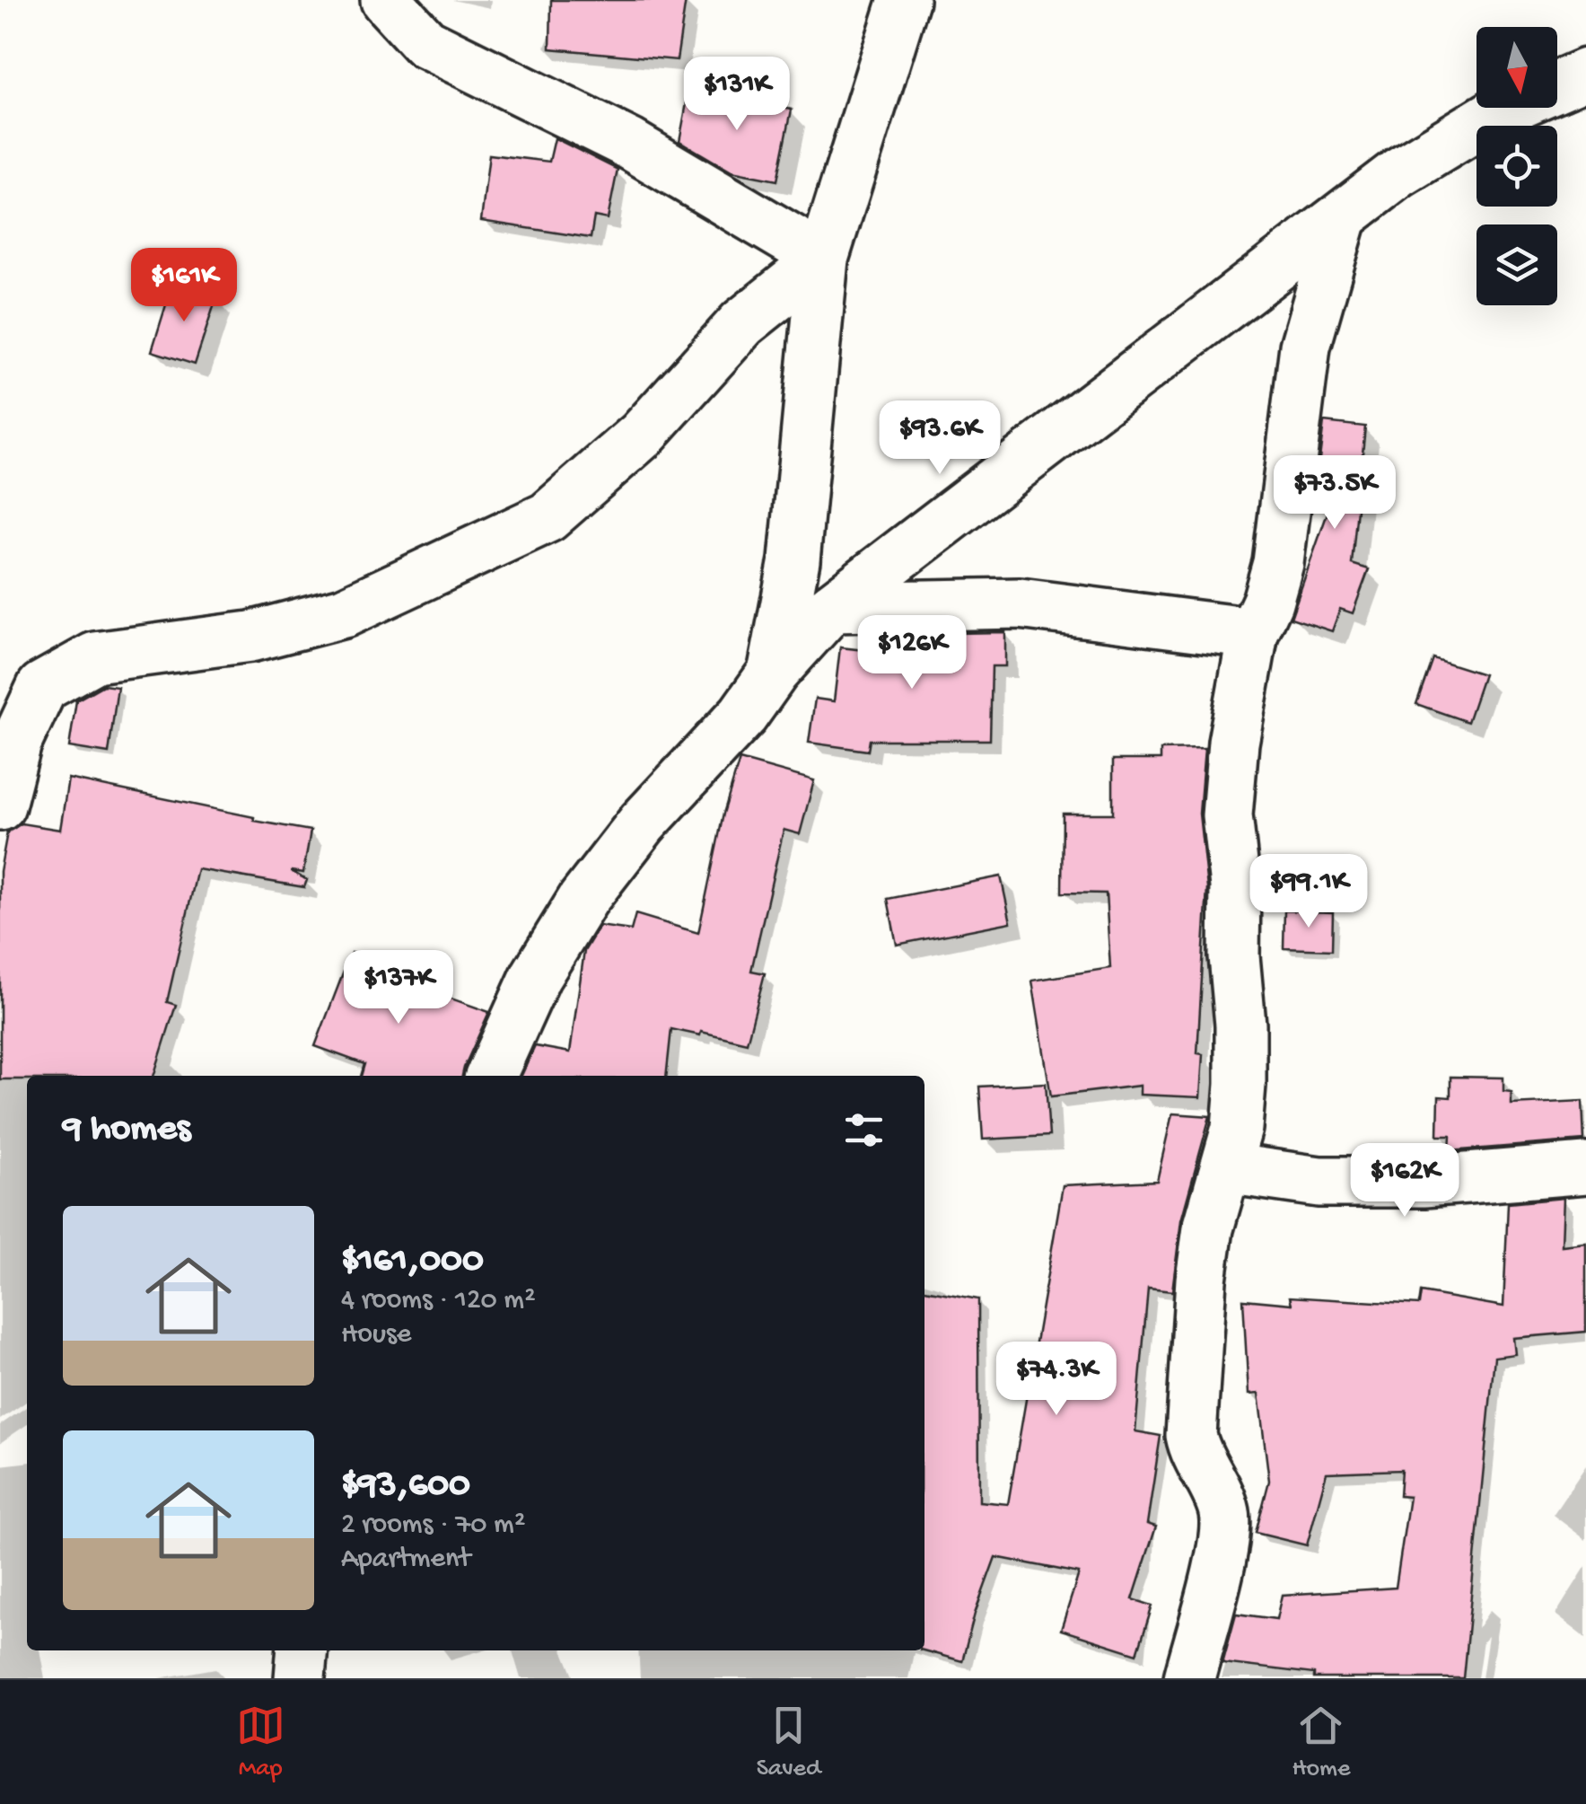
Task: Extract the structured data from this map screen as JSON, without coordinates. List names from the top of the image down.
{
  "north": "bottom",
  "page": {
    "price": [
      "$131K",
      "$161K",
      "$93.6K",
      "$73.5K",
      "$126K",
      "$99.1K",
      "$137K",
      "$162K",
      "$74.3K"
    ],
    "heading": "9 homes",
    "list": [
      {
        "name": "$161,000",
        "note": "4 rooms · 120 m² · House"
      },
      {
        "name": "$93,600",
        "note": "2 rooms · 70 m² · Apartment"
      }
    ],
    "tabs": ["Map", "Saved", "Home"]
  }
}
